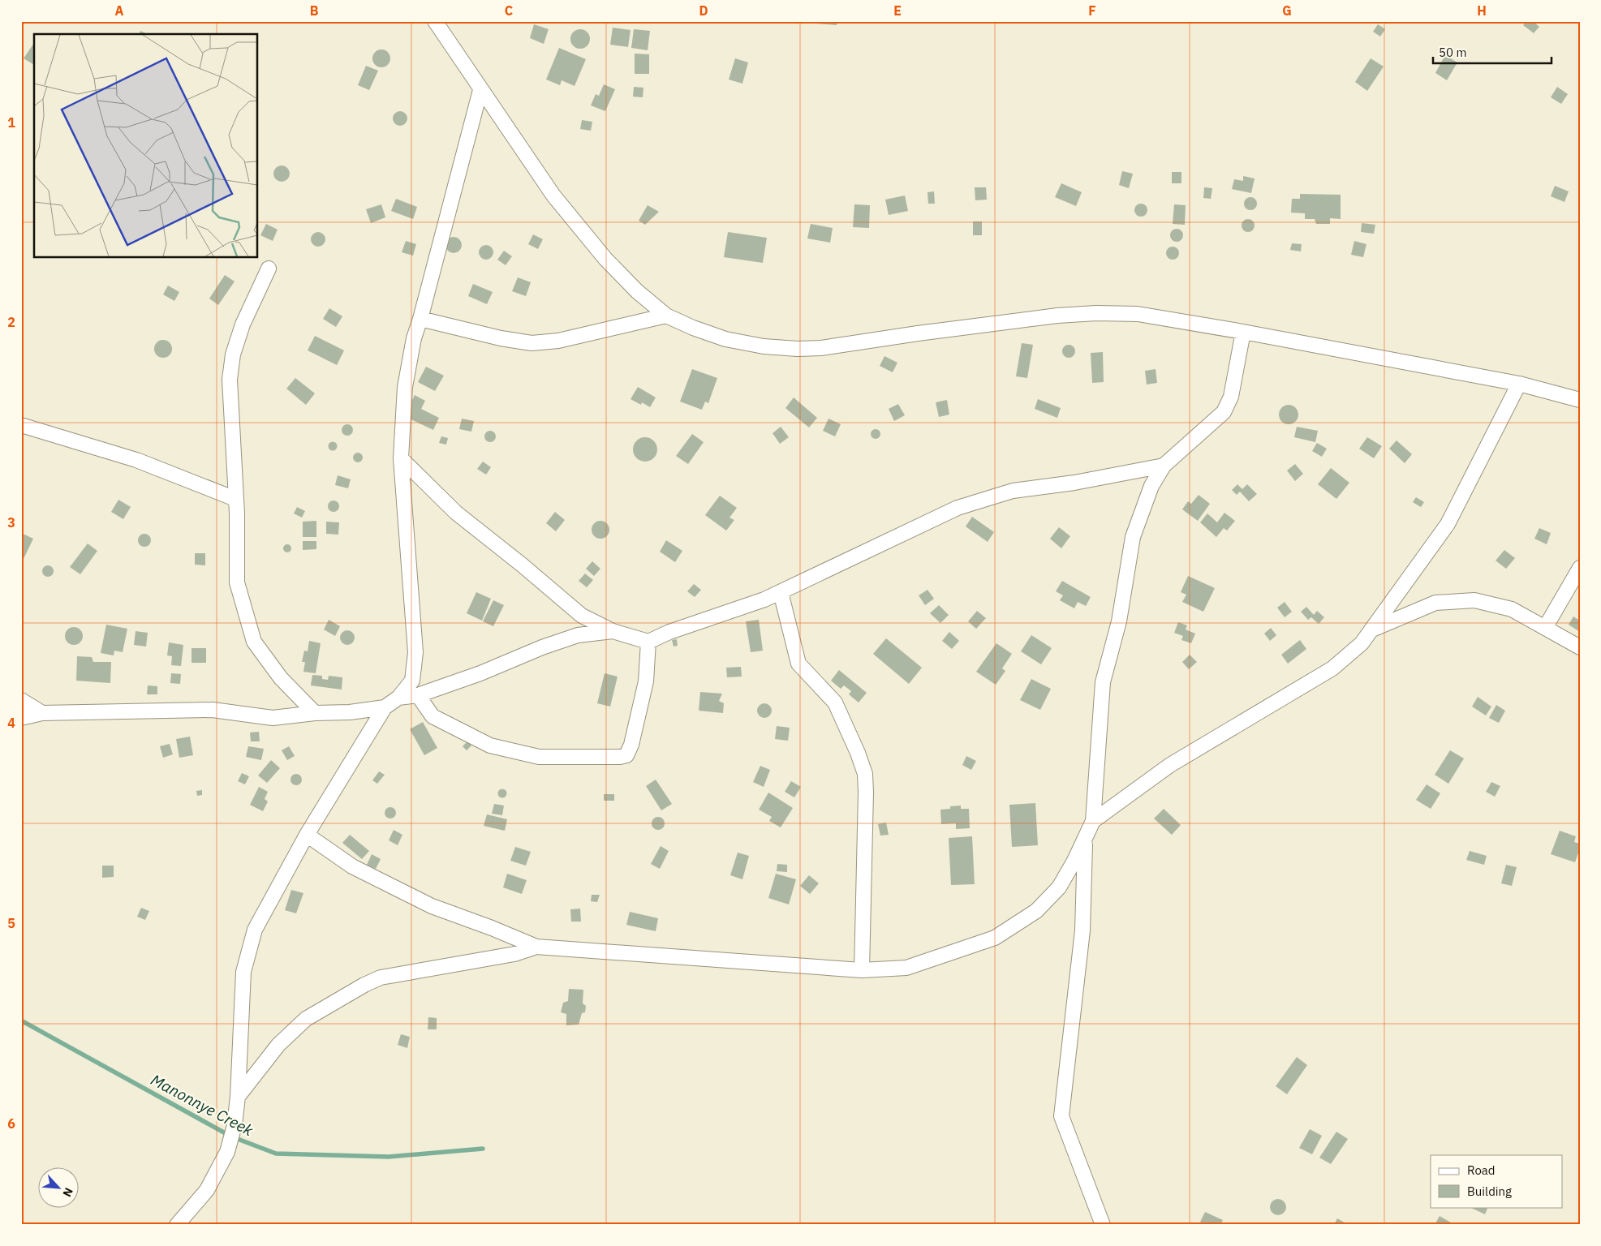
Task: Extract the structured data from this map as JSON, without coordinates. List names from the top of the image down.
{
  "water": ["Manonnye Creek"],
  "legend": ["Road", "Building"],
  "scale_bar": "50 m",
  "north": "bottom right",
  "grid": {
    "columns": [
      "A",
      "B",
      "C",
      "D",
      "E",
      "F",
      "G",
      "H"
    ],
    "rows": [
      "1",
      "2",
      "3",
      "4",
      "5",
      "6"
    ]
  }
}
